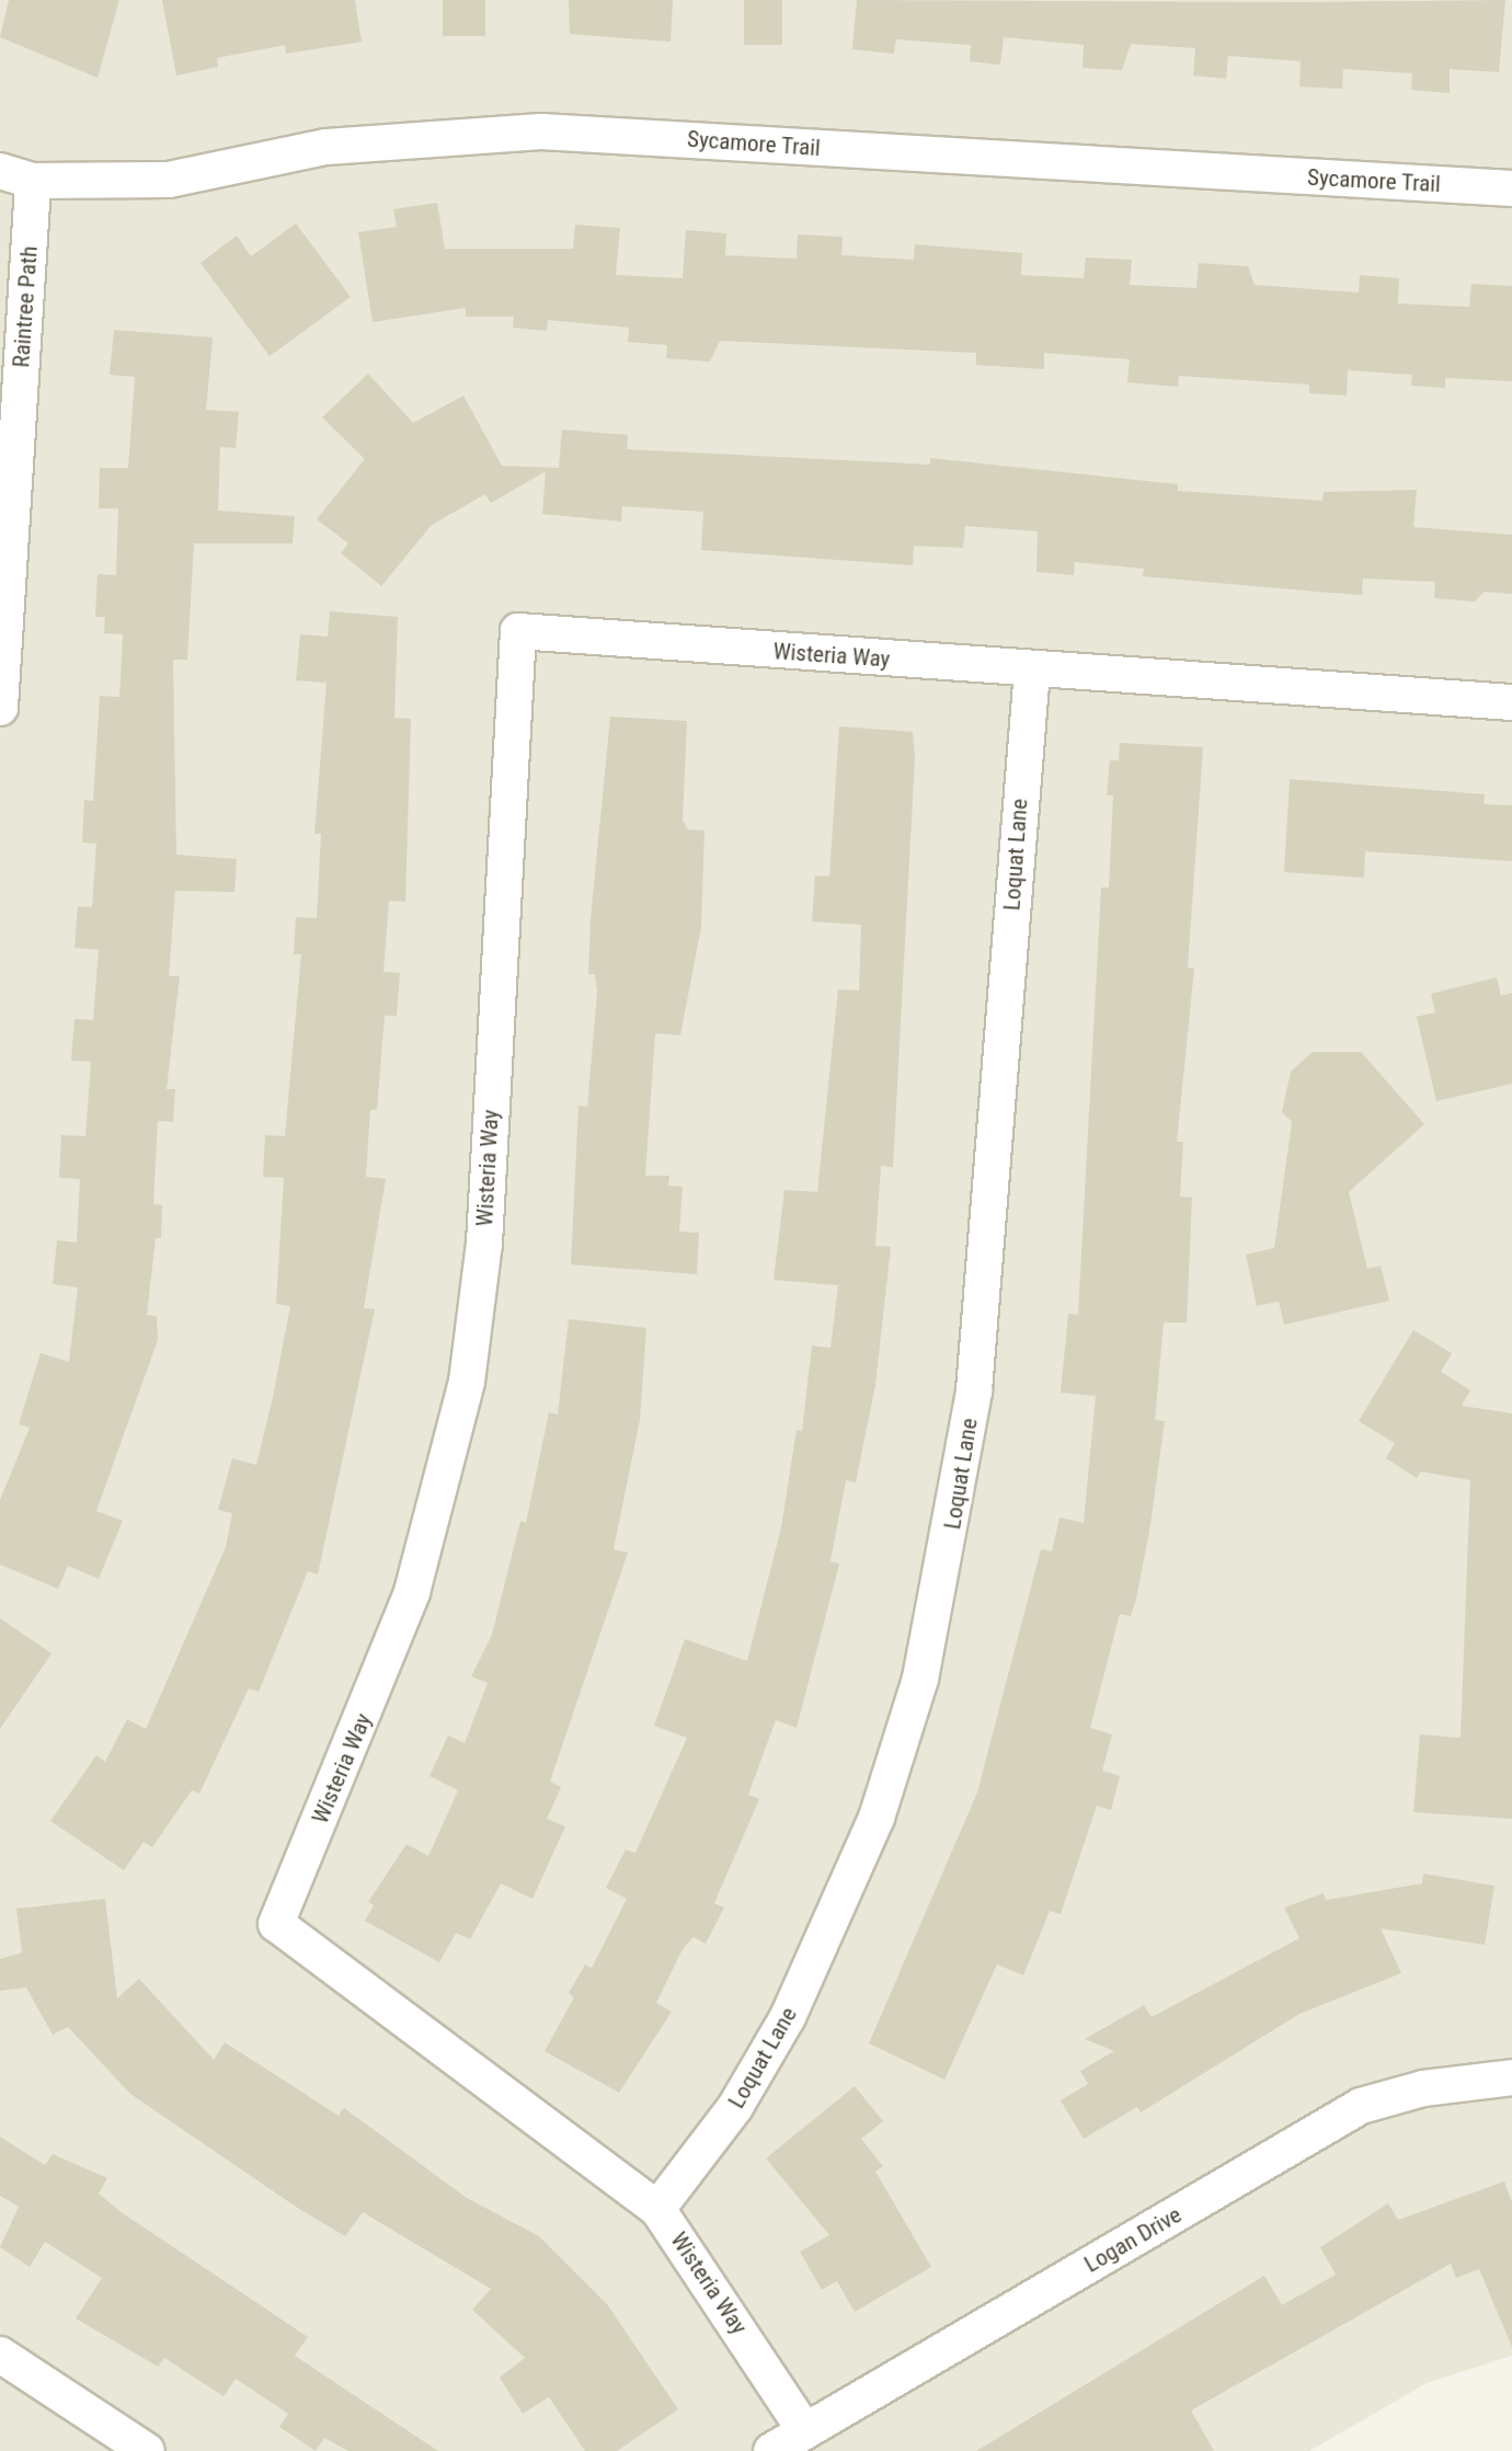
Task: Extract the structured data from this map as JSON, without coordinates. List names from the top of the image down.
{
  "streets": {
    "street": [
      "Sycamore Trail",
      "Raintree Path",
      "Wisteria Way",
      "Loquat Lane",
      "Logan Drive"
    ]
  },
  "crossings": [
    ["Sycamore Trail", "Raintree Path"],
    ["Wisteria Way", "Loquat Lane"],
    ["Wisteria Way", "Logan Drive"]
  ]
}
